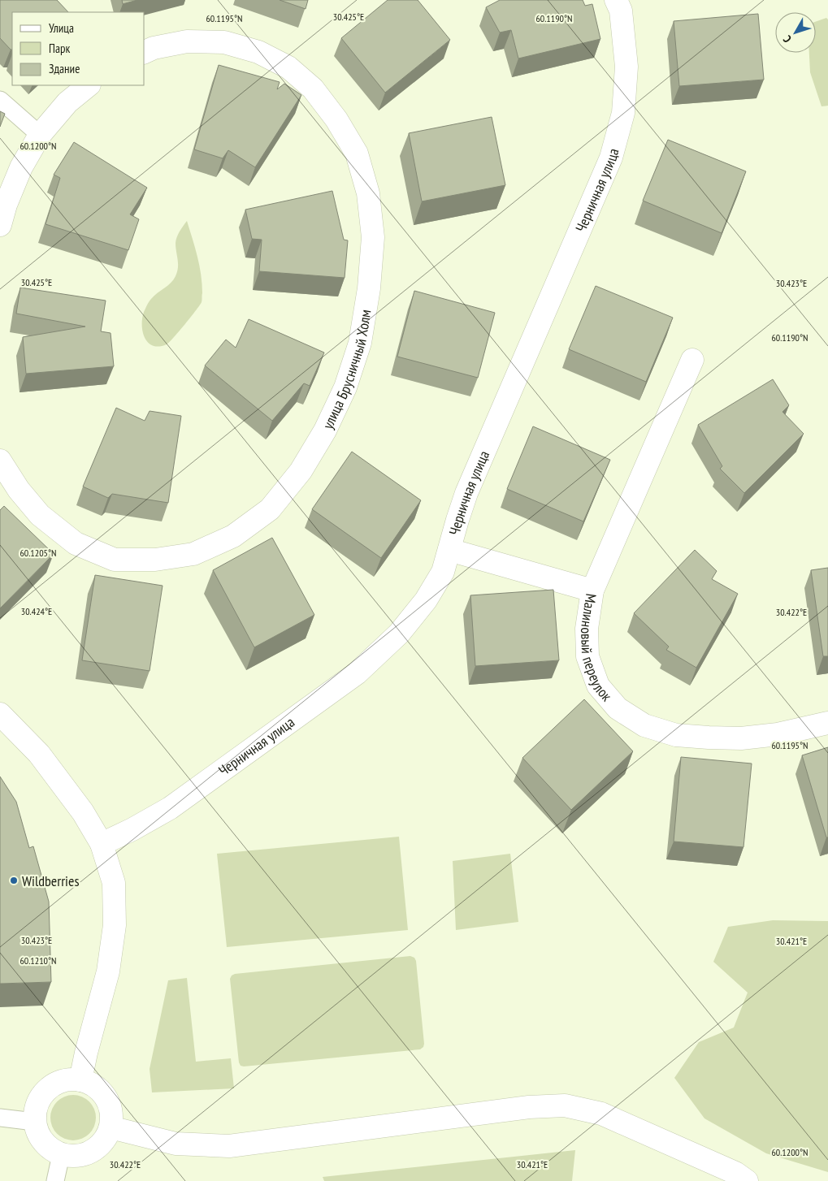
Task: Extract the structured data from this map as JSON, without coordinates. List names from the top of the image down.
{
  "streets": {
    "street": ["Черничная улица", "улица Брусничный Холм", "Малиновый переулок"]
  },
  "places": ["Wildberries"],
  "legend": ["Улица", "Парк", "Здание"],
  "north": "bottom left",
  "coordinates": [
    "30.425°E",
    "60.1195°N",
    "60.1190°N",
    "60.1200°N",
    "30.423°E",
    "60.1205°N",
    "30.424°E",
    "30.422°E",
    "30.421°E",
    "60.1210°N"
  ]
}
